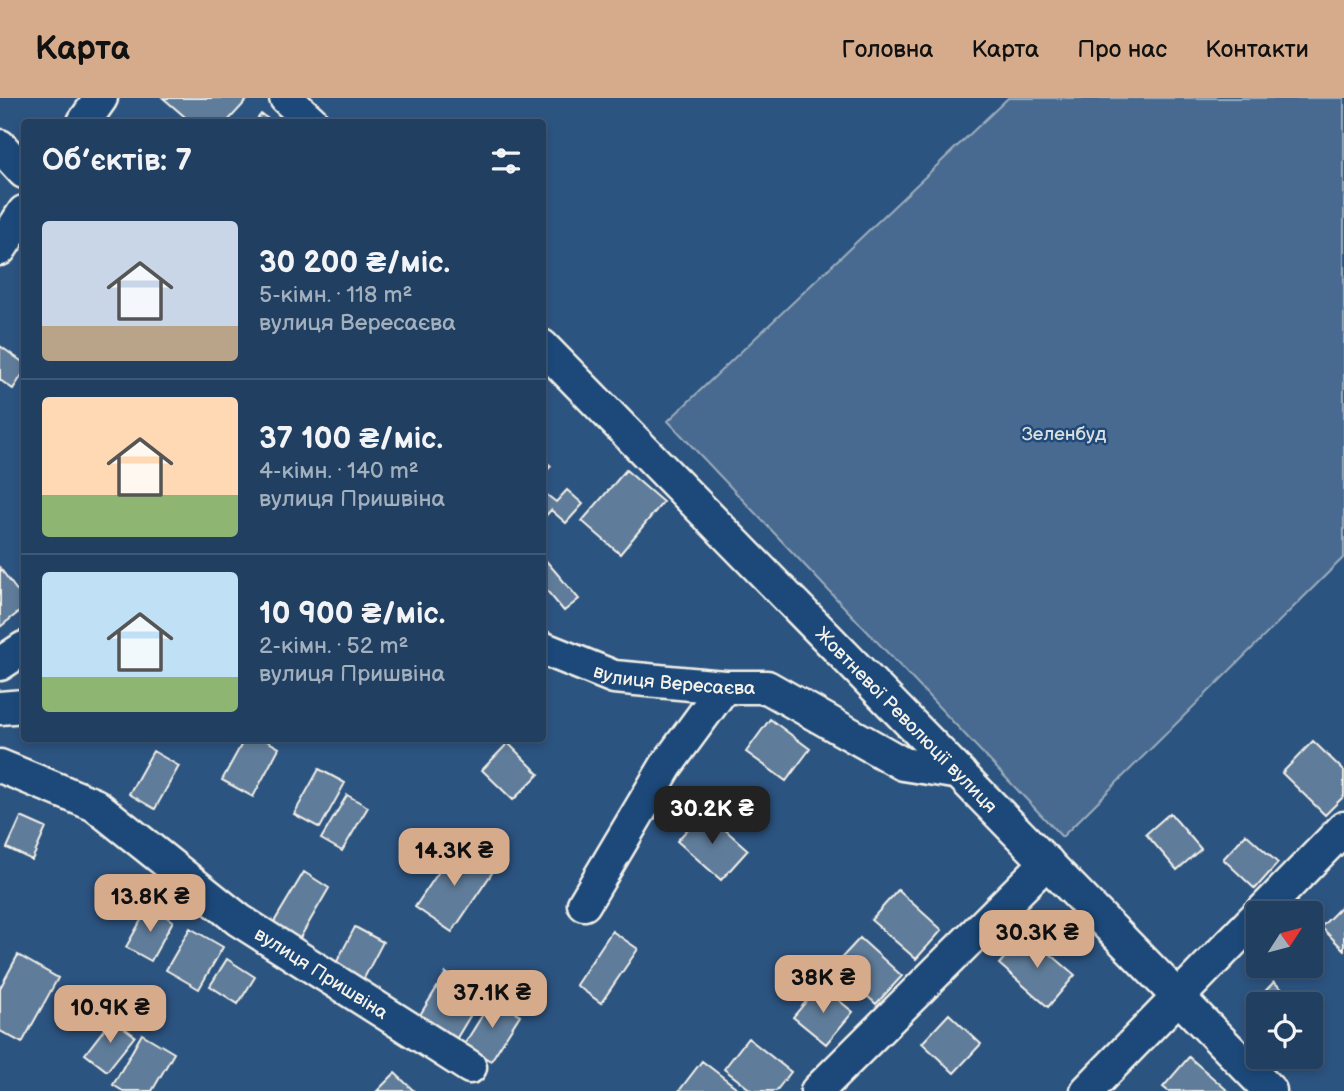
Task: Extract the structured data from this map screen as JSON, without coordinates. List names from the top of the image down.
{
  "streets": {
    "street": ["вулиця Вересаєва", "Жовтневої Революції вулиця", "вулиця Пришвіна"]
  },
  "crossings": [
    ["вулиця Вересаєва", "Жовтневої Революції вулиця"]
  ],
  "parks": ["Зеленбуд"],
  "north": "top right",
  "page": {
    "header": "Карта",
    "nav": [
      "Головна",
      "Карта",
      "Про нас",
      "Контакти"
    ],
    "heading": "Об’єктів: 7",
    "list": [
      {
        "name": "30 200 ₴/міс.",
        "note": "5-кімн. · 118 m² · вулиця Вересаєва"
      },
      {
        "name": "37 100 ₴/міс.",
        "note": "4-кімн. · 140 m² · вулиця Пришвіна"
      },
      {
        "name": "10 900 ₴/міс.",
        "note": "2-кімн. · 52 m² · вулиця Пришвіна"
      }
    ],
    "price": [
      "30.2K ₴",
      "14.3K ₴",
      "13.8K ₴",
      "30.3K ₴",
      "38K ₴",
      "37.1K ₴",
      "10.9K ₴"
    ]
  }
}
